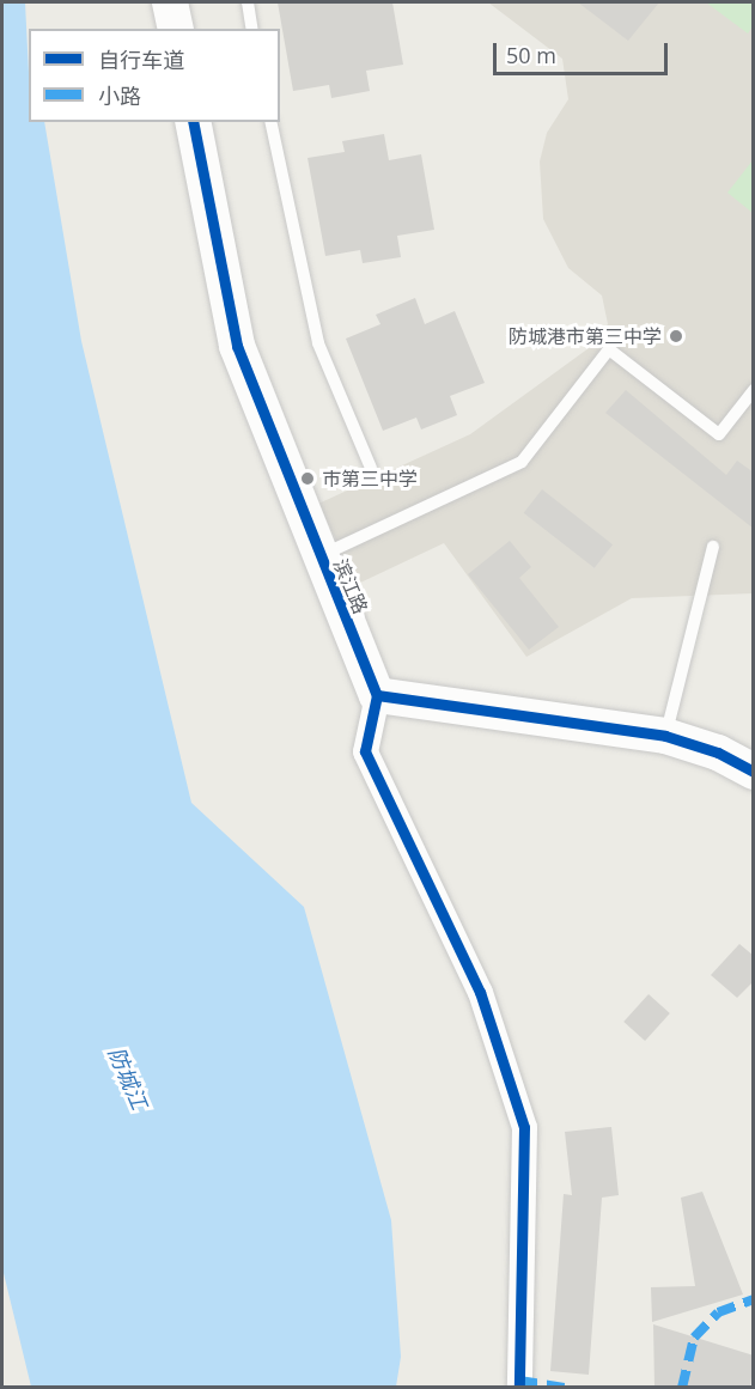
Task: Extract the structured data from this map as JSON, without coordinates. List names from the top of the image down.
{
  "streets": {
    "street": ["滨江路"]
  },
  "water": ["防城江"],
  "places": ["防城港市第三中学", "巿第三中学"],
  "legend": ["自行车道", "小路"],
  "scale_bar": "50 m"
}
